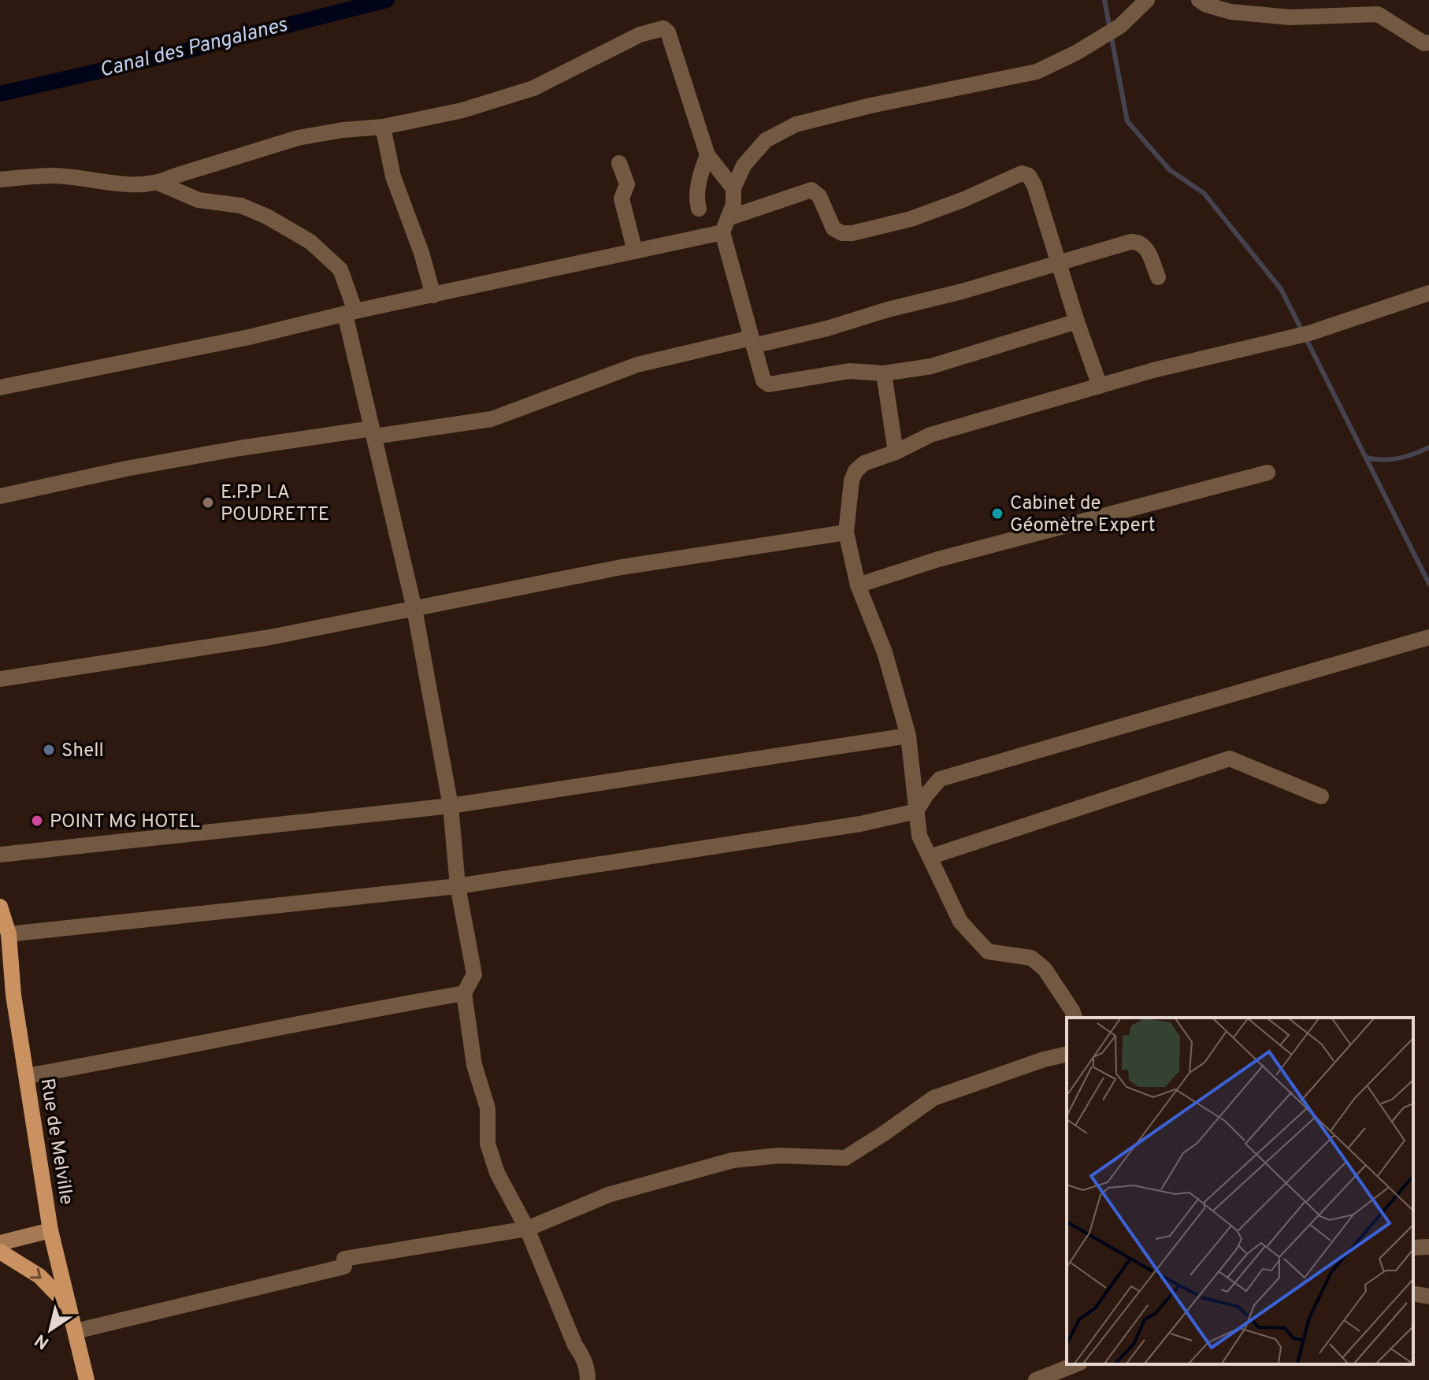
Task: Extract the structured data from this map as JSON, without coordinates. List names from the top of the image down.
{
  "streets": {
    "main road": ["Rue de Melville"]
  },
  "water": ["Canal des Pangalanes"],
  "places": [
    "E.P.P LA POUDRETTE",
    "Cabinet de Géomètre Expert",
    "Shell",
    "POINT MG HOTEL"
  ],
  "north": "bottom left"
}
